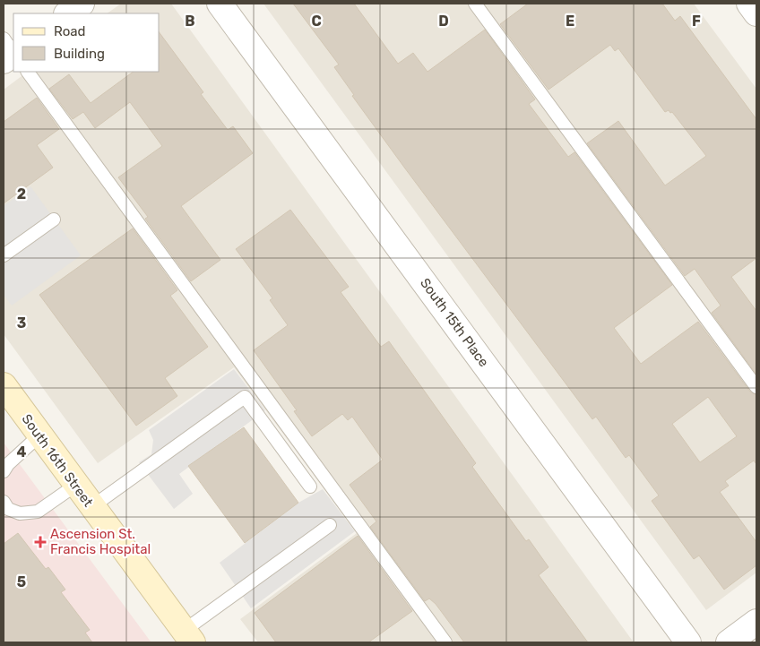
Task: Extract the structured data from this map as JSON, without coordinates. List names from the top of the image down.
{
  "streets": {
    "street": ["South 15th Place", "South 16th Street"]
  },
  "places": {
    "health": ["Ascension St. Francis Hospital"]
  },
  "legend": ["Road", "Building"],
  "grid": {
    "columns": [
      "B",
      "C",
      "D",
      "E",
      "F"
    ],
    "rows": [
      "2",
      "3",
      "4",
      "5"
    ]
  }
}
